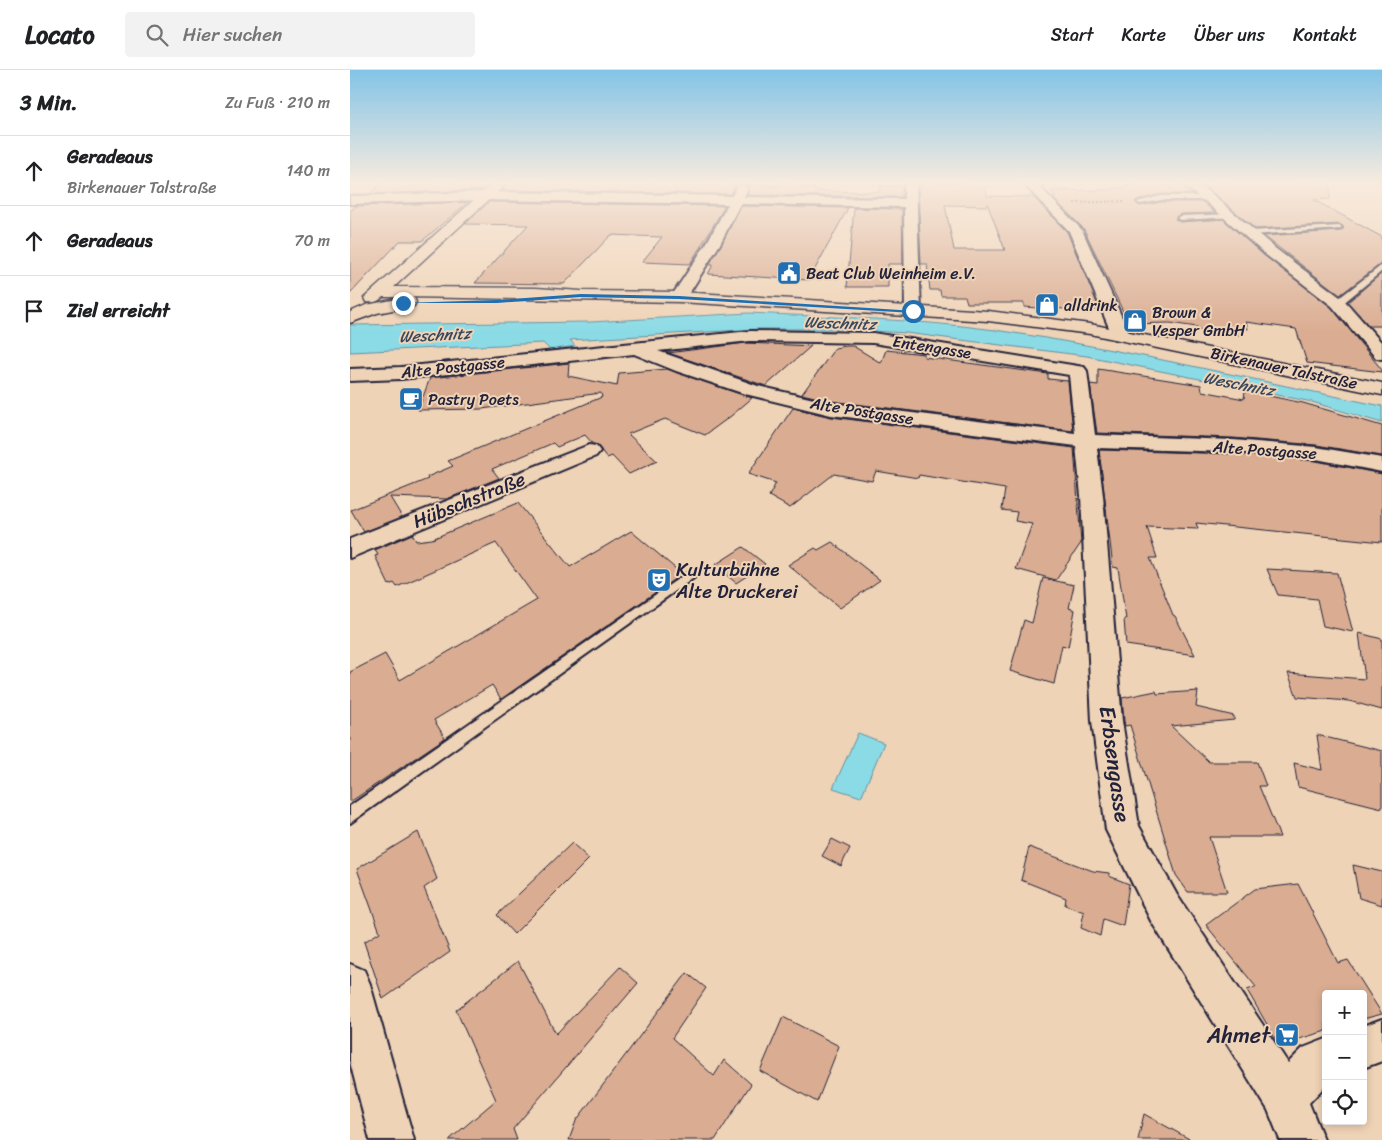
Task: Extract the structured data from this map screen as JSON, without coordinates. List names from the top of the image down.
{
  "streets": {
    "main road": ["Birkenauer Talstraße"],
    "street": [
      "Entengasse",
      "Alte Postgasse",
      "Hübschstraße",
      "Erbsengasse"
    ]
  },
  "crossings": [
    ["Entengasse", "Alte Postgasse"],
    ["Entengasse", "Erbsengasse"],
    ["Alte Postgasse", "Erbsengasse"]
  ],
  "water": ["Weschnitz"],
  "places": {
    "public building": ["Beat Club Weinheim e.V."],
    "shop": ["alldrink", "Brown & Vesper GmbH"],
    "cafe": ["Pastry Poets"],
    "theatre": ["Kulturbühne Alte Druckerei"],
    "supermarket": ["Ahmet"]
  },
  "page": {
    "header": "Locato",
    "search": "Hier suchen",
    "nav": [
      "Start",
      "Karte",
      "Über uns",
      "Kontakt"
    ],
    "heading": ["3 Min.", "Zu Fuß · 210 m"],
    "list": [
      ["Geradeaus", "Birkenauer Talstraße", "140 m"],
      ["Geradeaus", "70 m"],
      "Ziel erreicht"
    ],
    "map_buttons": ["+", "−"]
  }
}
